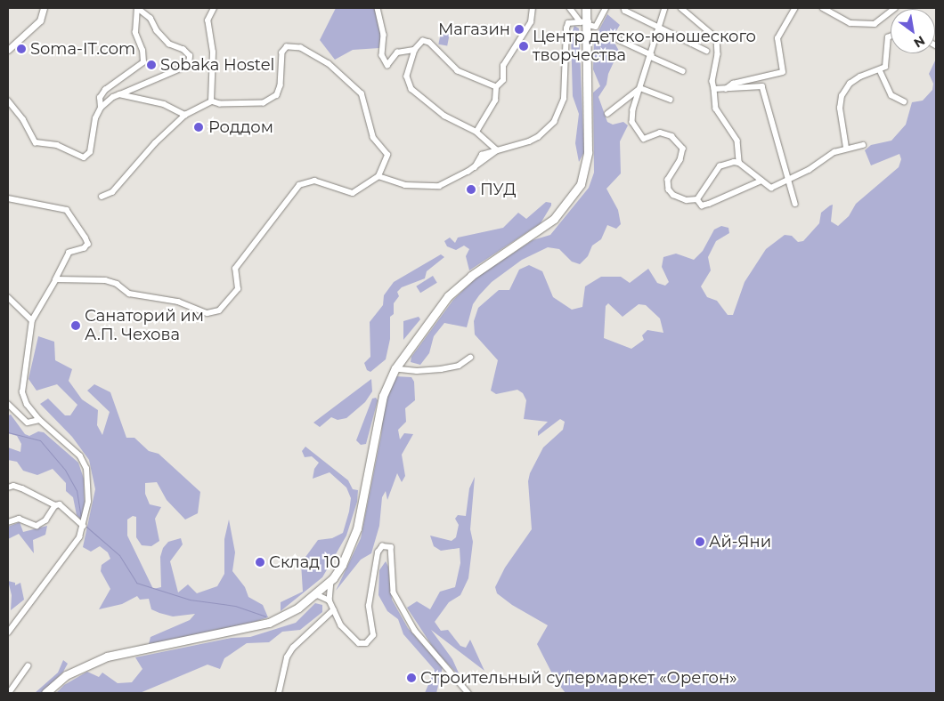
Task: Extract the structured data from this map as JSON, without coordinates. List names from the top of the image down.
{
  "places": [
    "Магазин",
    "Центр детско-юношеского творчества",
    "Soma-IT.com",
    "Sobaka Hostel",
    "Роддом",
    "ПУД",
    "Санаторий им А.П. Чехова",
    "Ай-Яни",
    "Склад 10",
    "Строительный супермаркет «Орегон»"
  ],
  "north": "bottom right"
}
